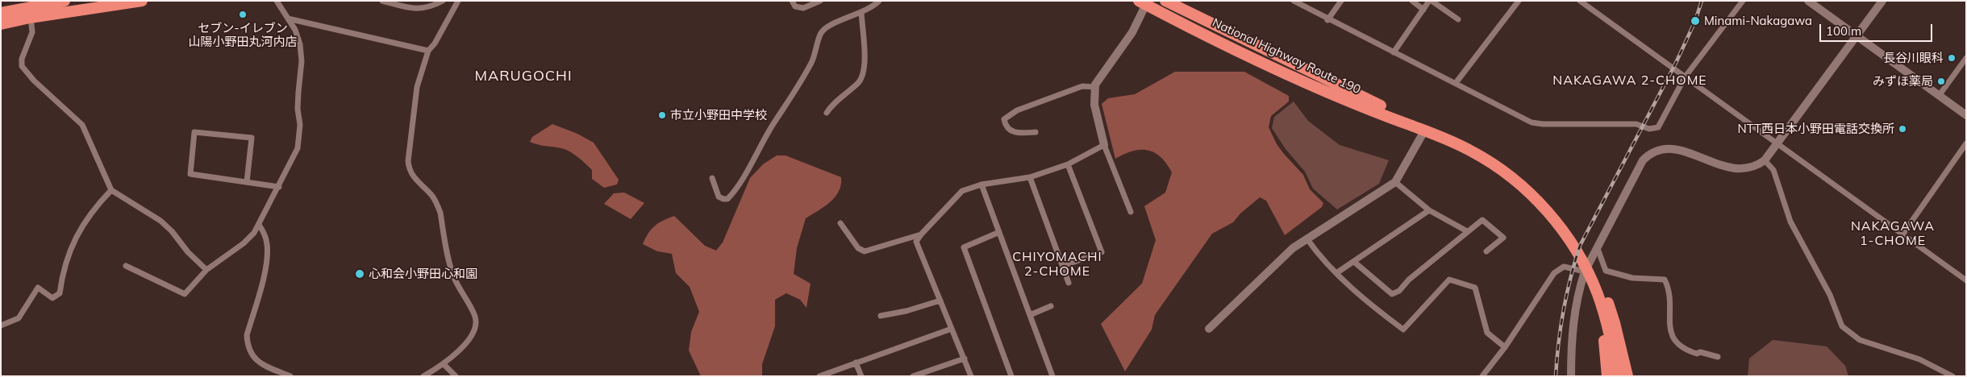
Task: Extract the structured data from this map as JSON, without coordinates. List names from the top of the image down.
{
  "streets": {
    "highway": ["National Highway Route 190"]
  },
  "districts": [
    "MARUGOCHI",
    "NAKAGAWA 2-CHOME",
    "NAKAGAWA 1-CHOME",
    "CHIYOMACHI 2-CHOME"
  ],
  "places": [
    "セブン-イレブン 山陽小野田丸河内店",
    "Minami-Nakagawa",
    "長谷川眼科",
    "みずほ薬局",
    "市立小野田中学校",
    "NTT西日本小野田電話交換所",
    "心和会小野田心和園"
  ],
  "scale_bar": "100 m"
}
